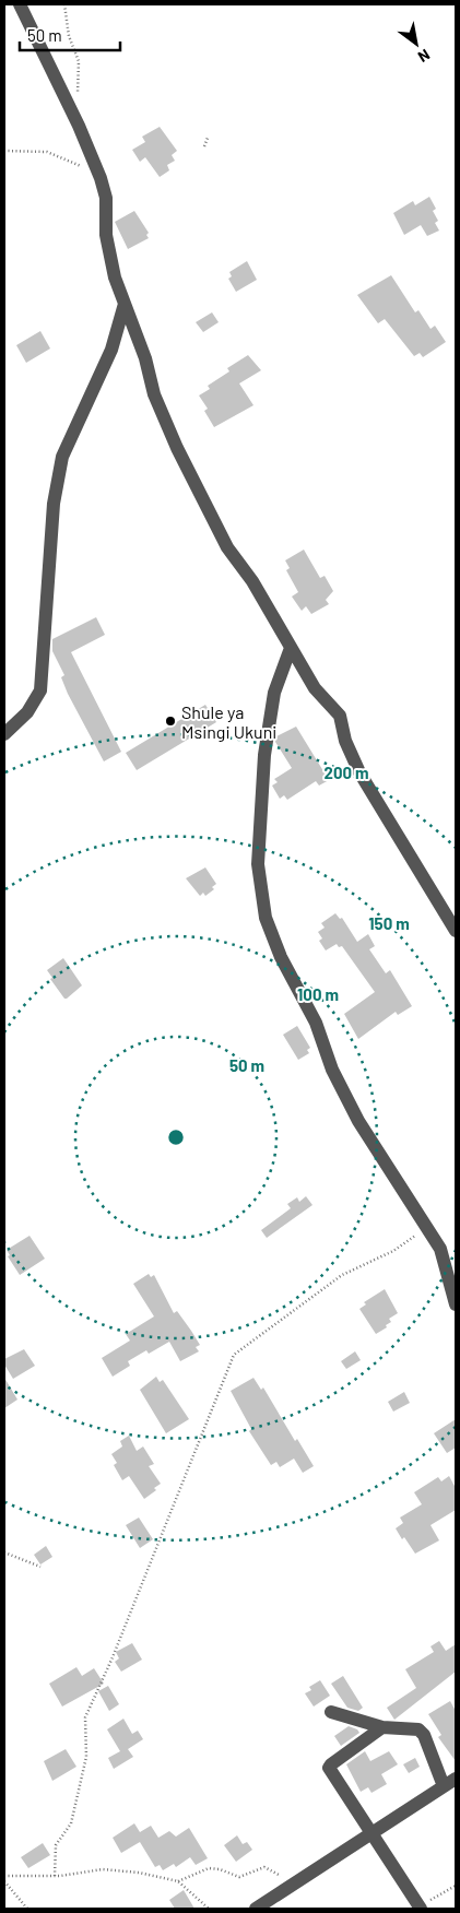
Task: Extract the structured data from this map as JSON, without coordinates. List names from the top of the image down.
{
  "places": ["Shule ya Msingi Ukuni"],
  "scale_bar": "50 m",
  "north": "bottom right",
  "rings": [
    "200 m",
    "150 m",
    "100 m",
    "50 m"
  ]
}
